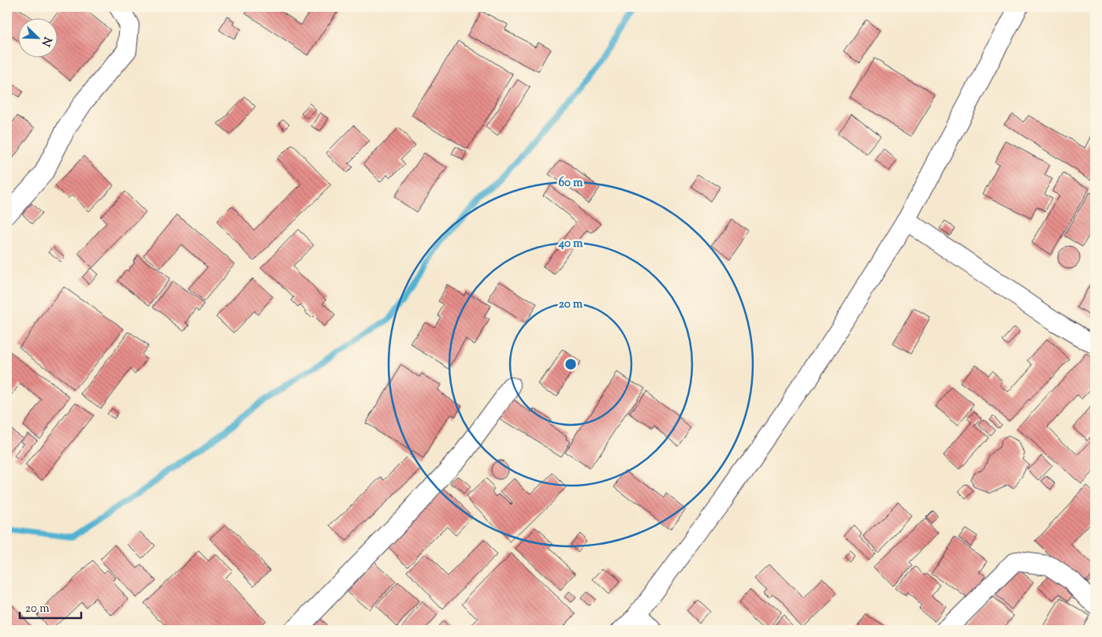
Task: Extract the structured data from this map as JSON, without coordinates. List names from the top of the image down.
{
  "scale_bar": "20 m",
  "north": "bottom right",
  "rings": ["60 m", "40 m", "20 m"]
}
